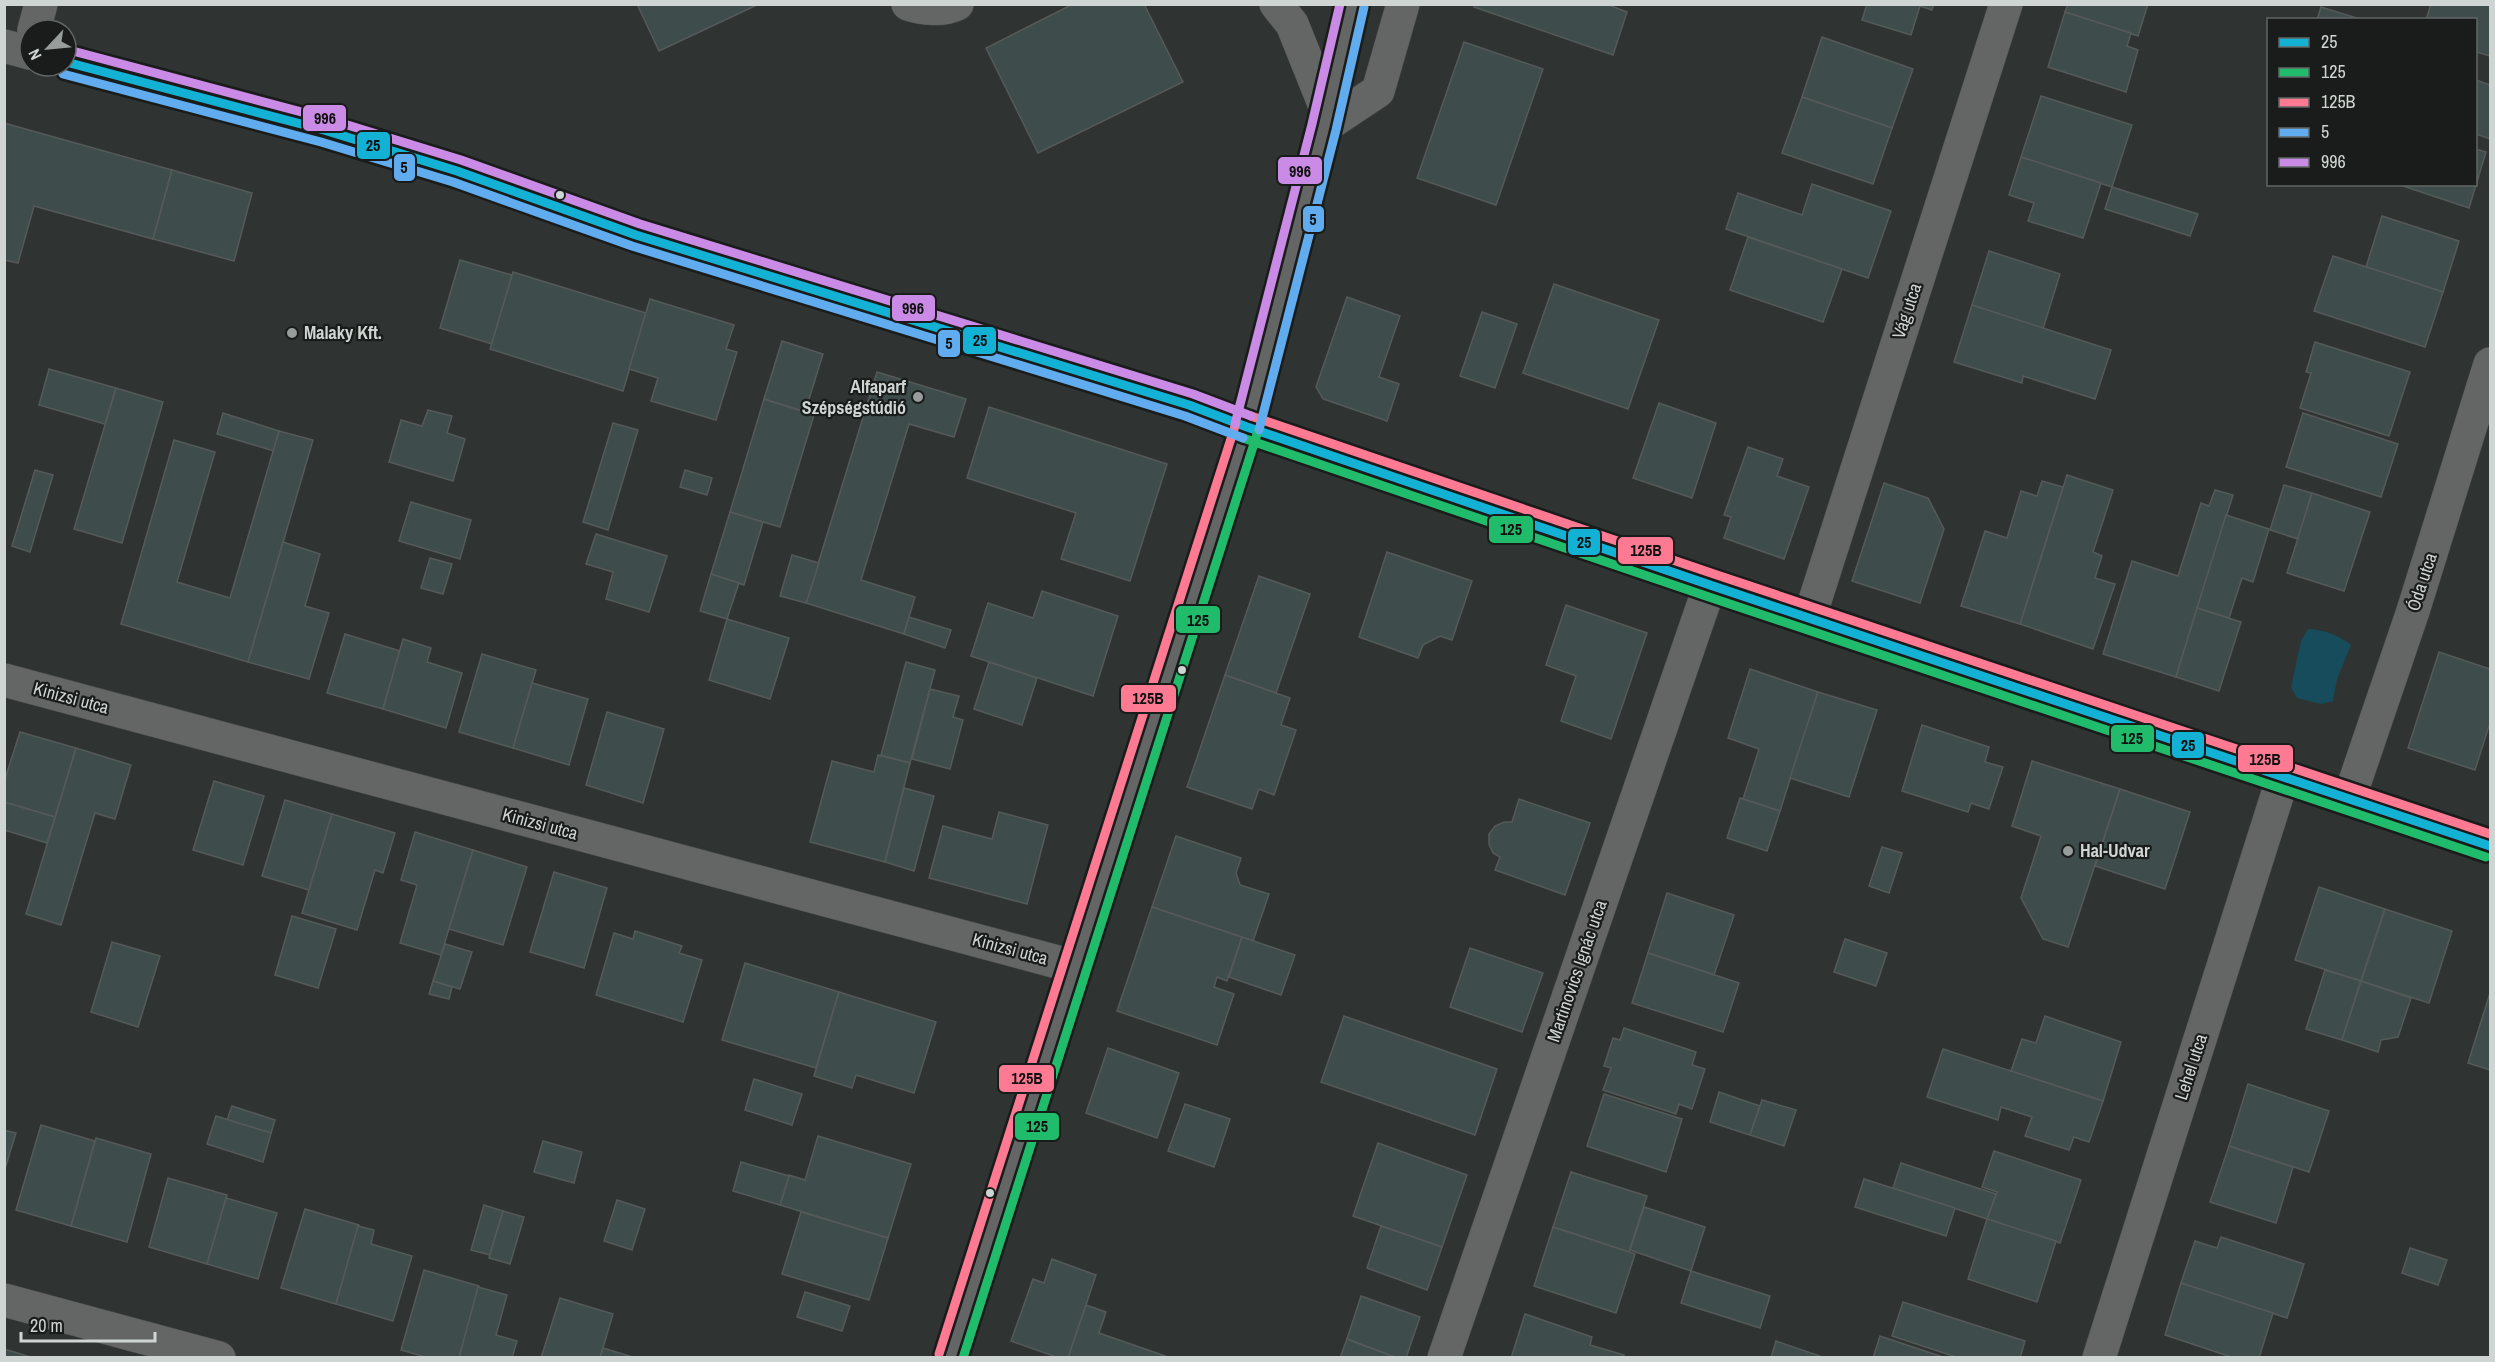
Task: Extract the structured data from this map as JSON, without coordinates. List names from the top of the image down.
{
  "streets": {
    "street": [
      "Vág utca",
      "Óda utca",
      "Kinizsi utca",
      "Martinovics Ignác utca",
      "Lehel utca"
    ]
  },
  "places": ["Malaky Kft.", "Alfaparf Szépségstúdió", "Hal-Udvar"],
  "lines": [
    "transit line 996",
    "transit line 5",
    "transit line 25",
    "transit line 125B",
    "transit line 125"
  ],
  "legend": [
    "25",
    "125",
    "125B",
    "5",
    "996"
  ],
  "scale_bar": "20 m",
  "north": "bottom left"
}
